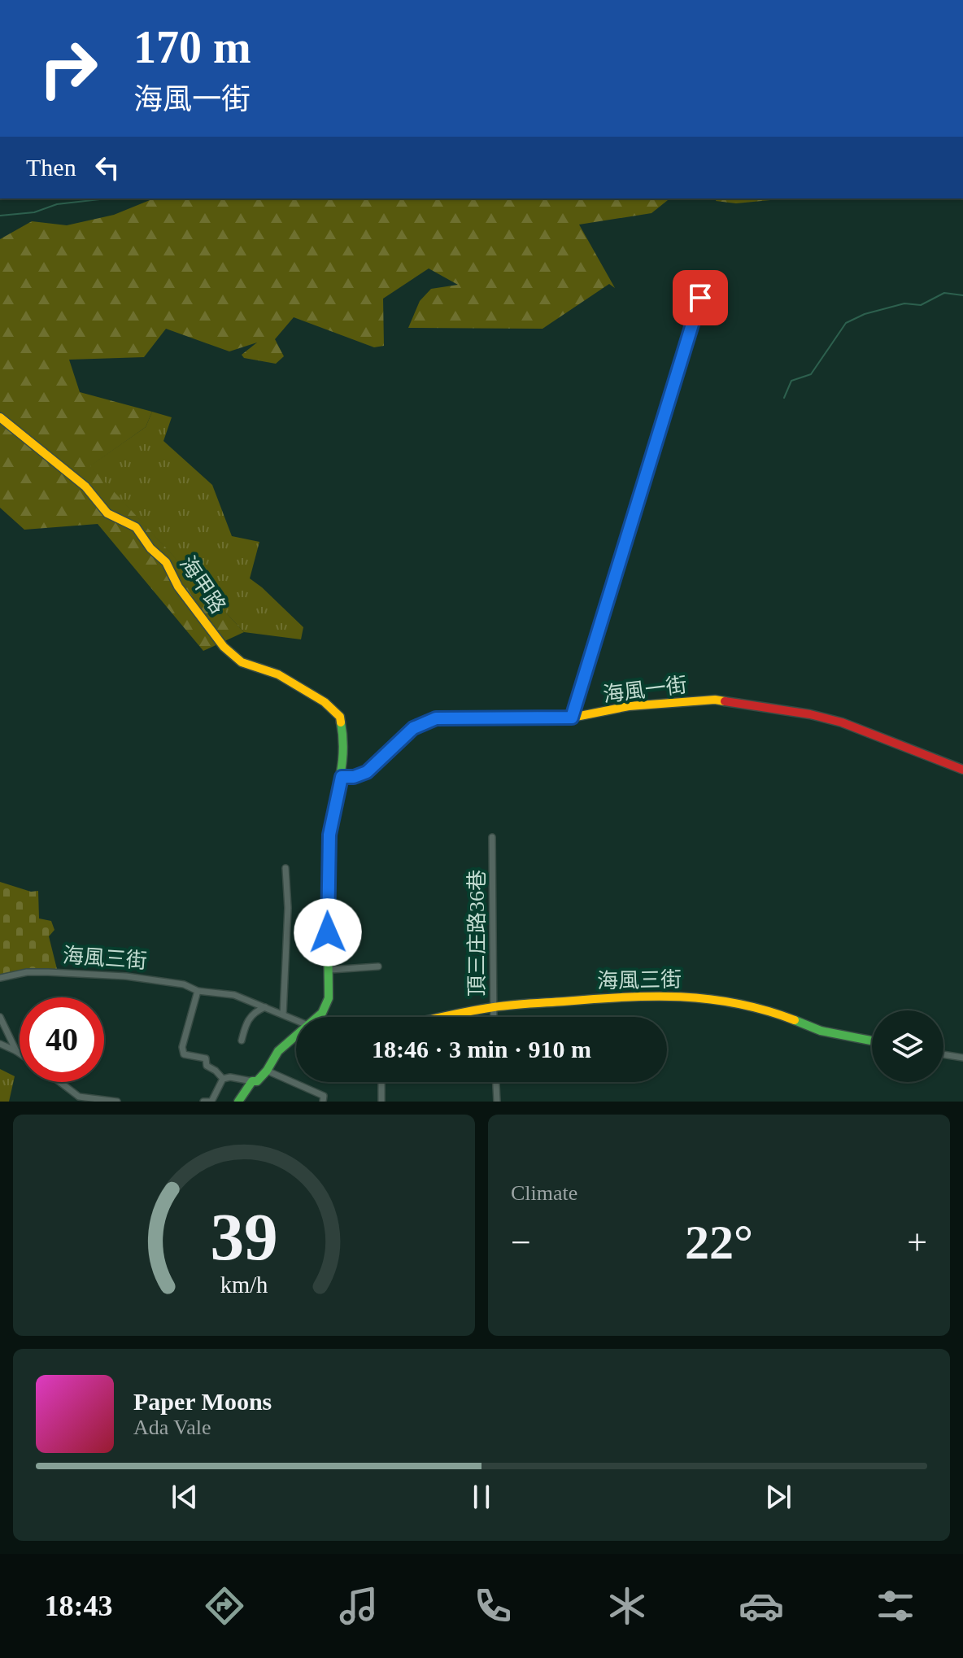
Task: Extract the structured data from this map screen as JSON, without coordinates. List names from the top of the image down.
{
  "streets": {
    "main road": ["海甲路", "海風一街", "海風三街"],
    "street": ["頂三庄路36巷"]
  },
  "crossings": [
    ["海甲路", "海風一街"],
    ["頂三庄路36巷", "海風三街"]
  ],
  "page": {
    "turn": ["170 m", "海風一街"],
    "then": "Then",
    "limit": "40",
    "trip": "18:46 · 3 min · 910 m",
    "tile": "Climate",
    "heat": ["−", "22°", "+"],
    "song": ["Paper Moons", "Ada Vale"],
    "tabs": "18:43",
    "gauge": ["39", "km/h"]
  }
}
